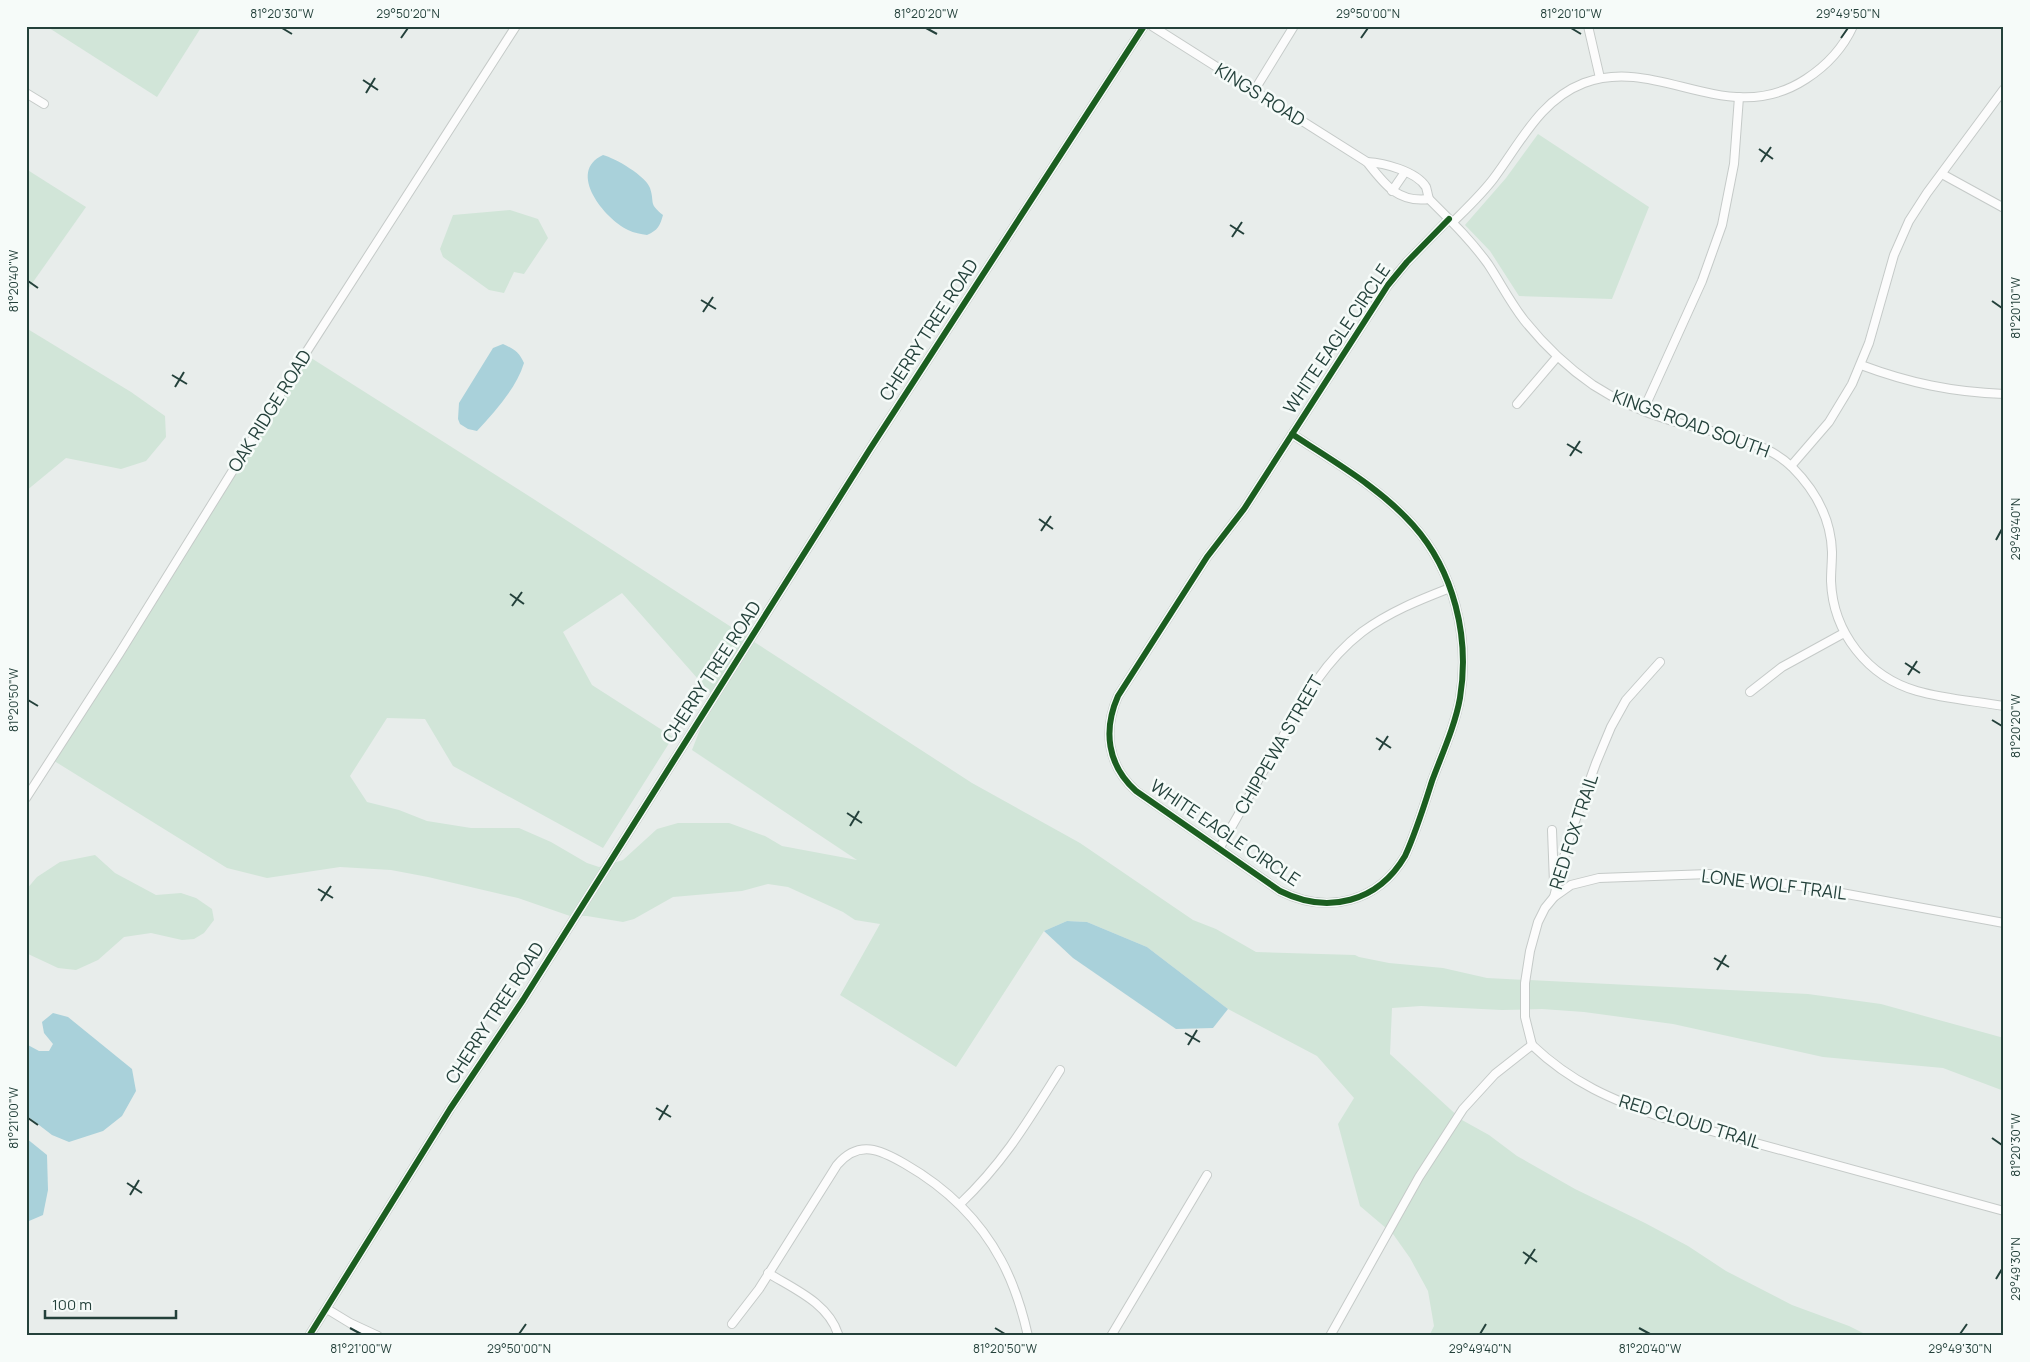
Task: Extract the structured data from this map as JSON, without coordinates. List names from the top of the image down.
{
  "streets": {
    "street": [
      "KINGS ROAD",
      "CHERRY TREE ROAD",
      "WHITE EAGLE CIRCLE",
      "OAK RIDGE ROAD",
      "KINGS ROAD SOUTH",
      "CHIPPEWA STREET",
      "RED FOX TRAIL",
      "LONE WOLF TRAIL",
      "RED CLOUD TRAIL"
    ]
  },
  "crossings": [
    ["KINGS ROAD", "WHITE EAGLE CIRCLE"],
    ["KINGS ROAD", "KINGS ROAD SOUTH"],
    ["WHITE EAGLE CIRCLE", "KINGS ROAD SOUTH"],
    ["WHITE EAGLE CIRCLE", "CHIPPEWA STREET"],
    ["RED FOX TRAIL", "LONE WOLF TRAIL"],
    ["RED FOX TRAIL", "RED CLOUD TRAIL"]
  ],
  "scale_bar": "100 m",
  "coordinates": [
    "81°20'30\"W",
    "29°50'20\"N",
    "81°20'20\"W",
    "29°50'00\"N",
    "81°20'10\"W",
    "29°49'50\"N",
    "81°20'40\"W",
    "29°49'40\"N",
    "81°20'50\"W",
    "81°21'00\"W",
    "29°49'30\"N"
  ]
}
